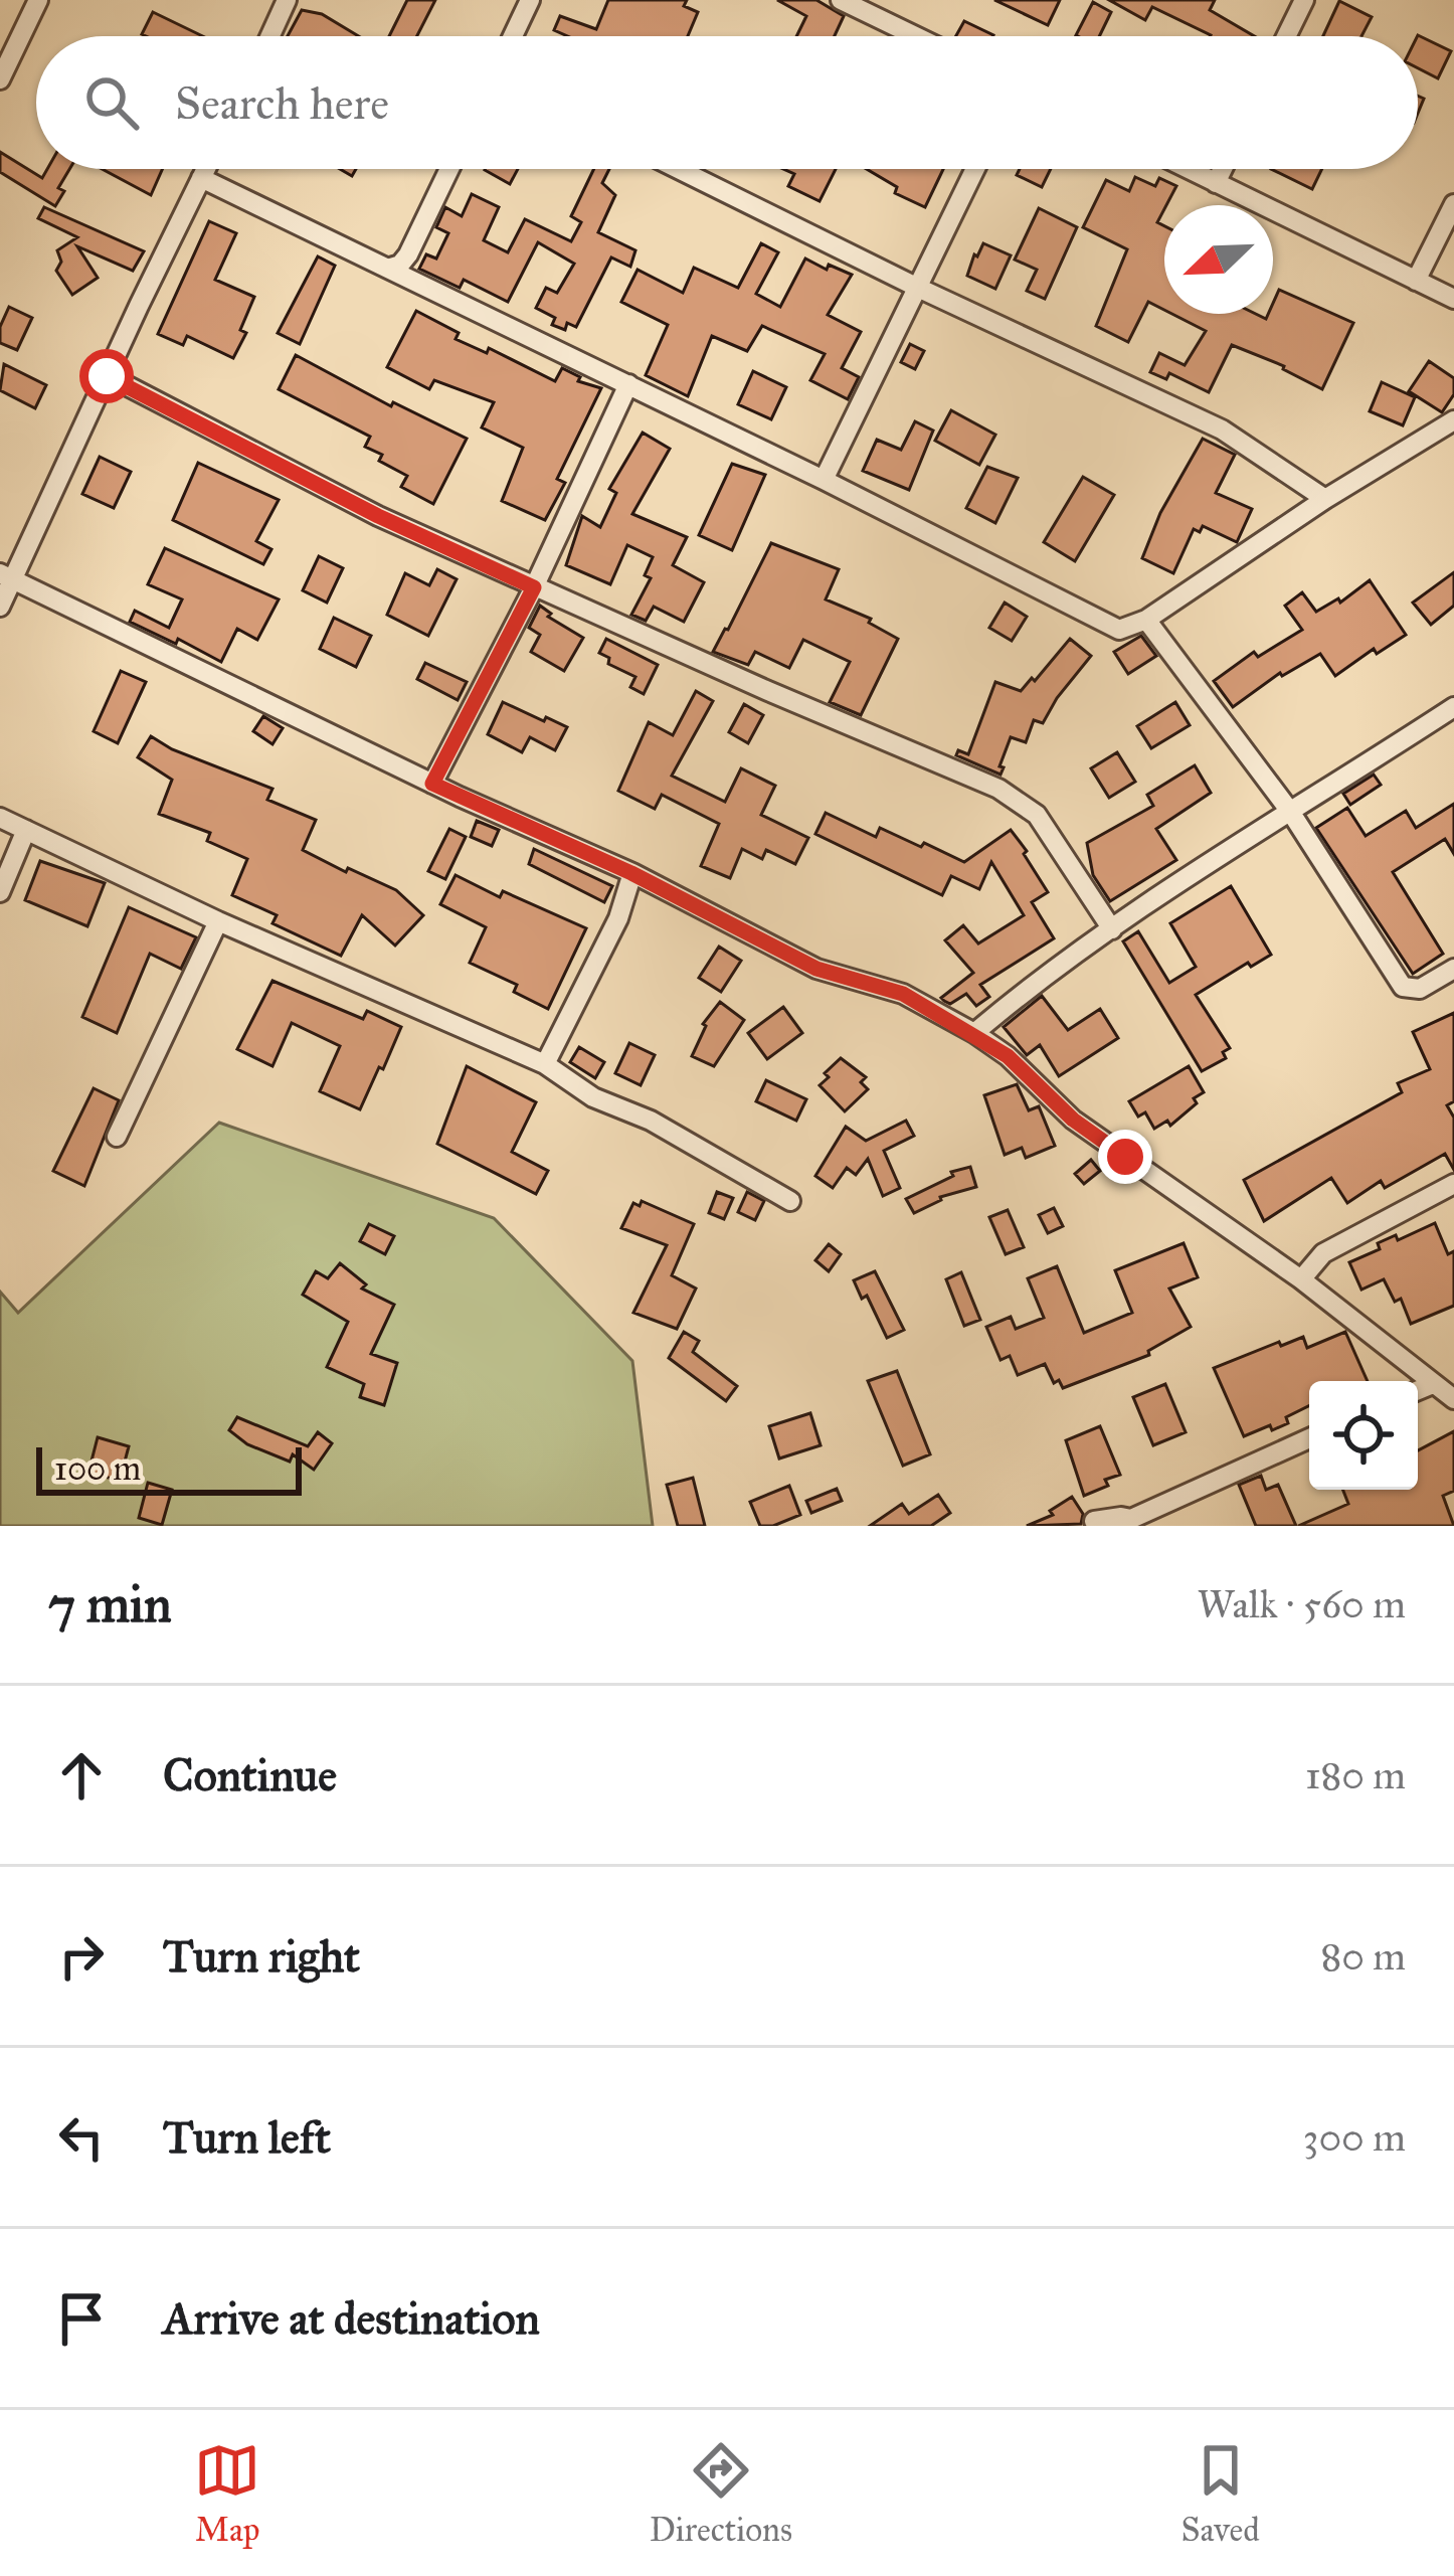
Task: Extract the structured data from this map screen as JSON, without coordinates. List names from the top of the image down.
{
  "scale_bar": "100 m",
  "north": "bottom left",
  "page": {
    "search": "Search here",
    "scale": "100 m",
    "heading": ["7 min", "Walk · 560 m"],
    "list": [
      ["Continue", "180 m"],
      ["Turn right", "80 m"],
      ["Turn left", "300 m"],
      "Arrive at destination"
    ],
    "nav": ["Map", "Directions", "Saved"]
  }
}
